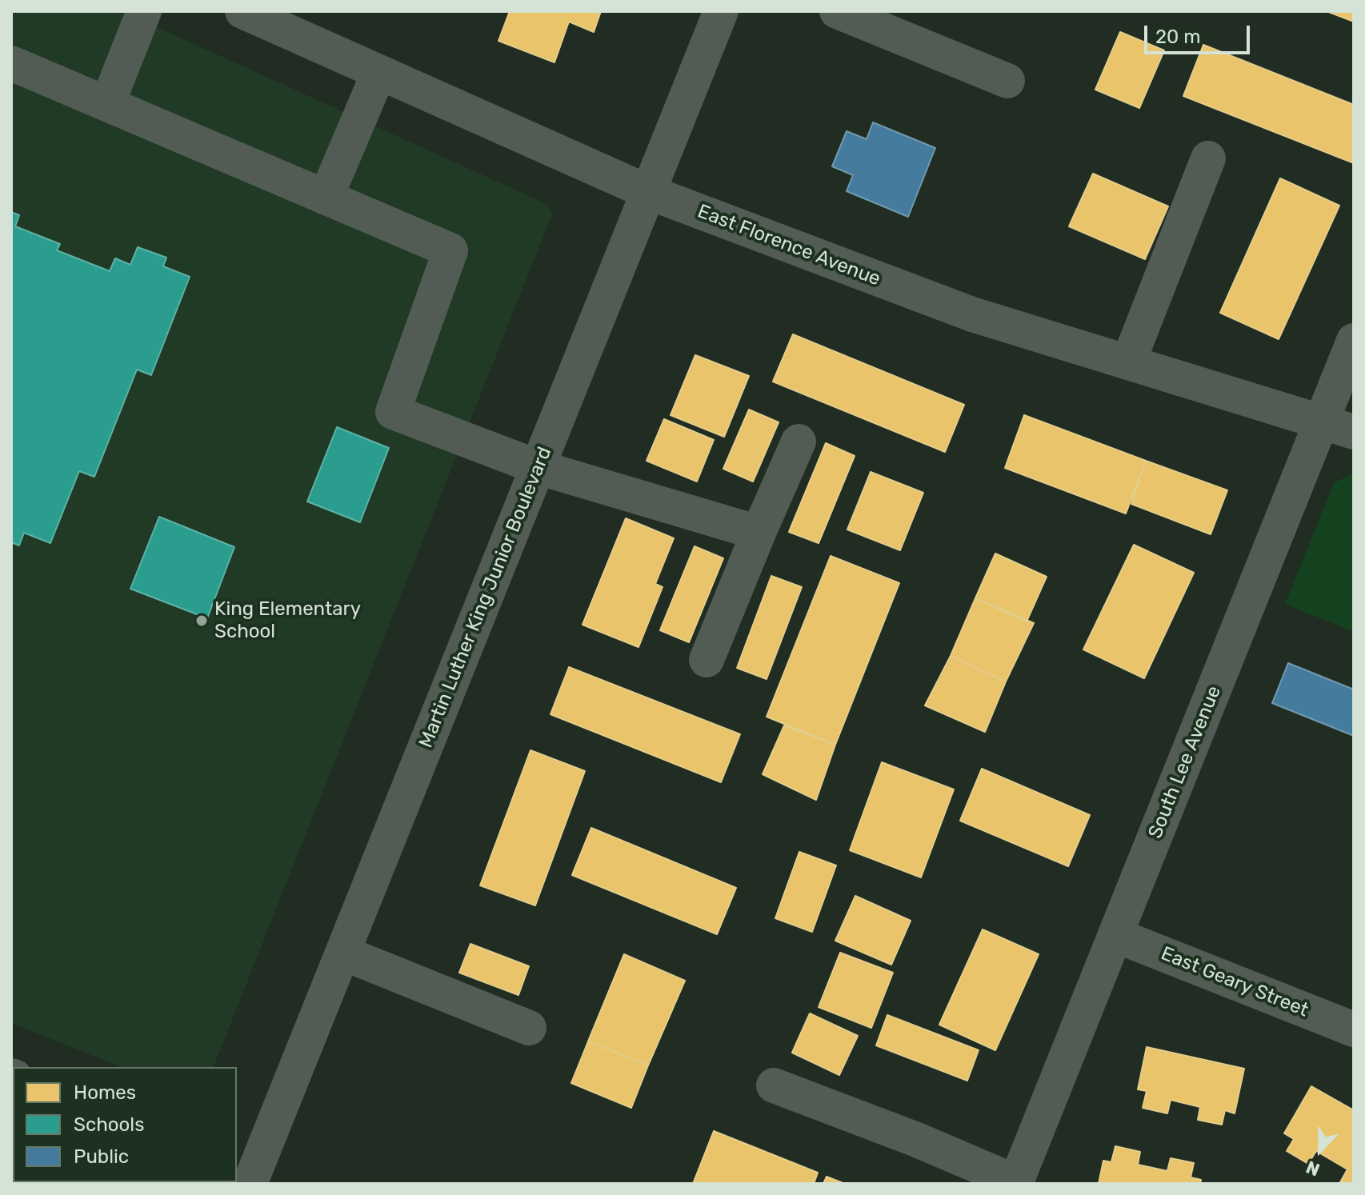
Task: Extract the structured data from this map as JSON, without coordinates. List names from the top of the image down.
{
  "streets": {
    "street": [
      "East Florence Avenue",
      "Martin Luther King Junior Boulevard",
      "South Lee Avenue",
      "East Geary Street"
    ]
  },
  "crossings": [
    ["East Florence Avenue", "Martin Luther King Junior Boulevard"],
    ["East Florence Avenue", "South Lee Avenue"],
    ["South Lee Avenue", "East Geary Street"]
  ],
  "places": ["King Elementary School"],
  "legend": ["Homes", "Schools", "Public"],
  "scale_bar": "20 m",
  "north": "bottom"
}
